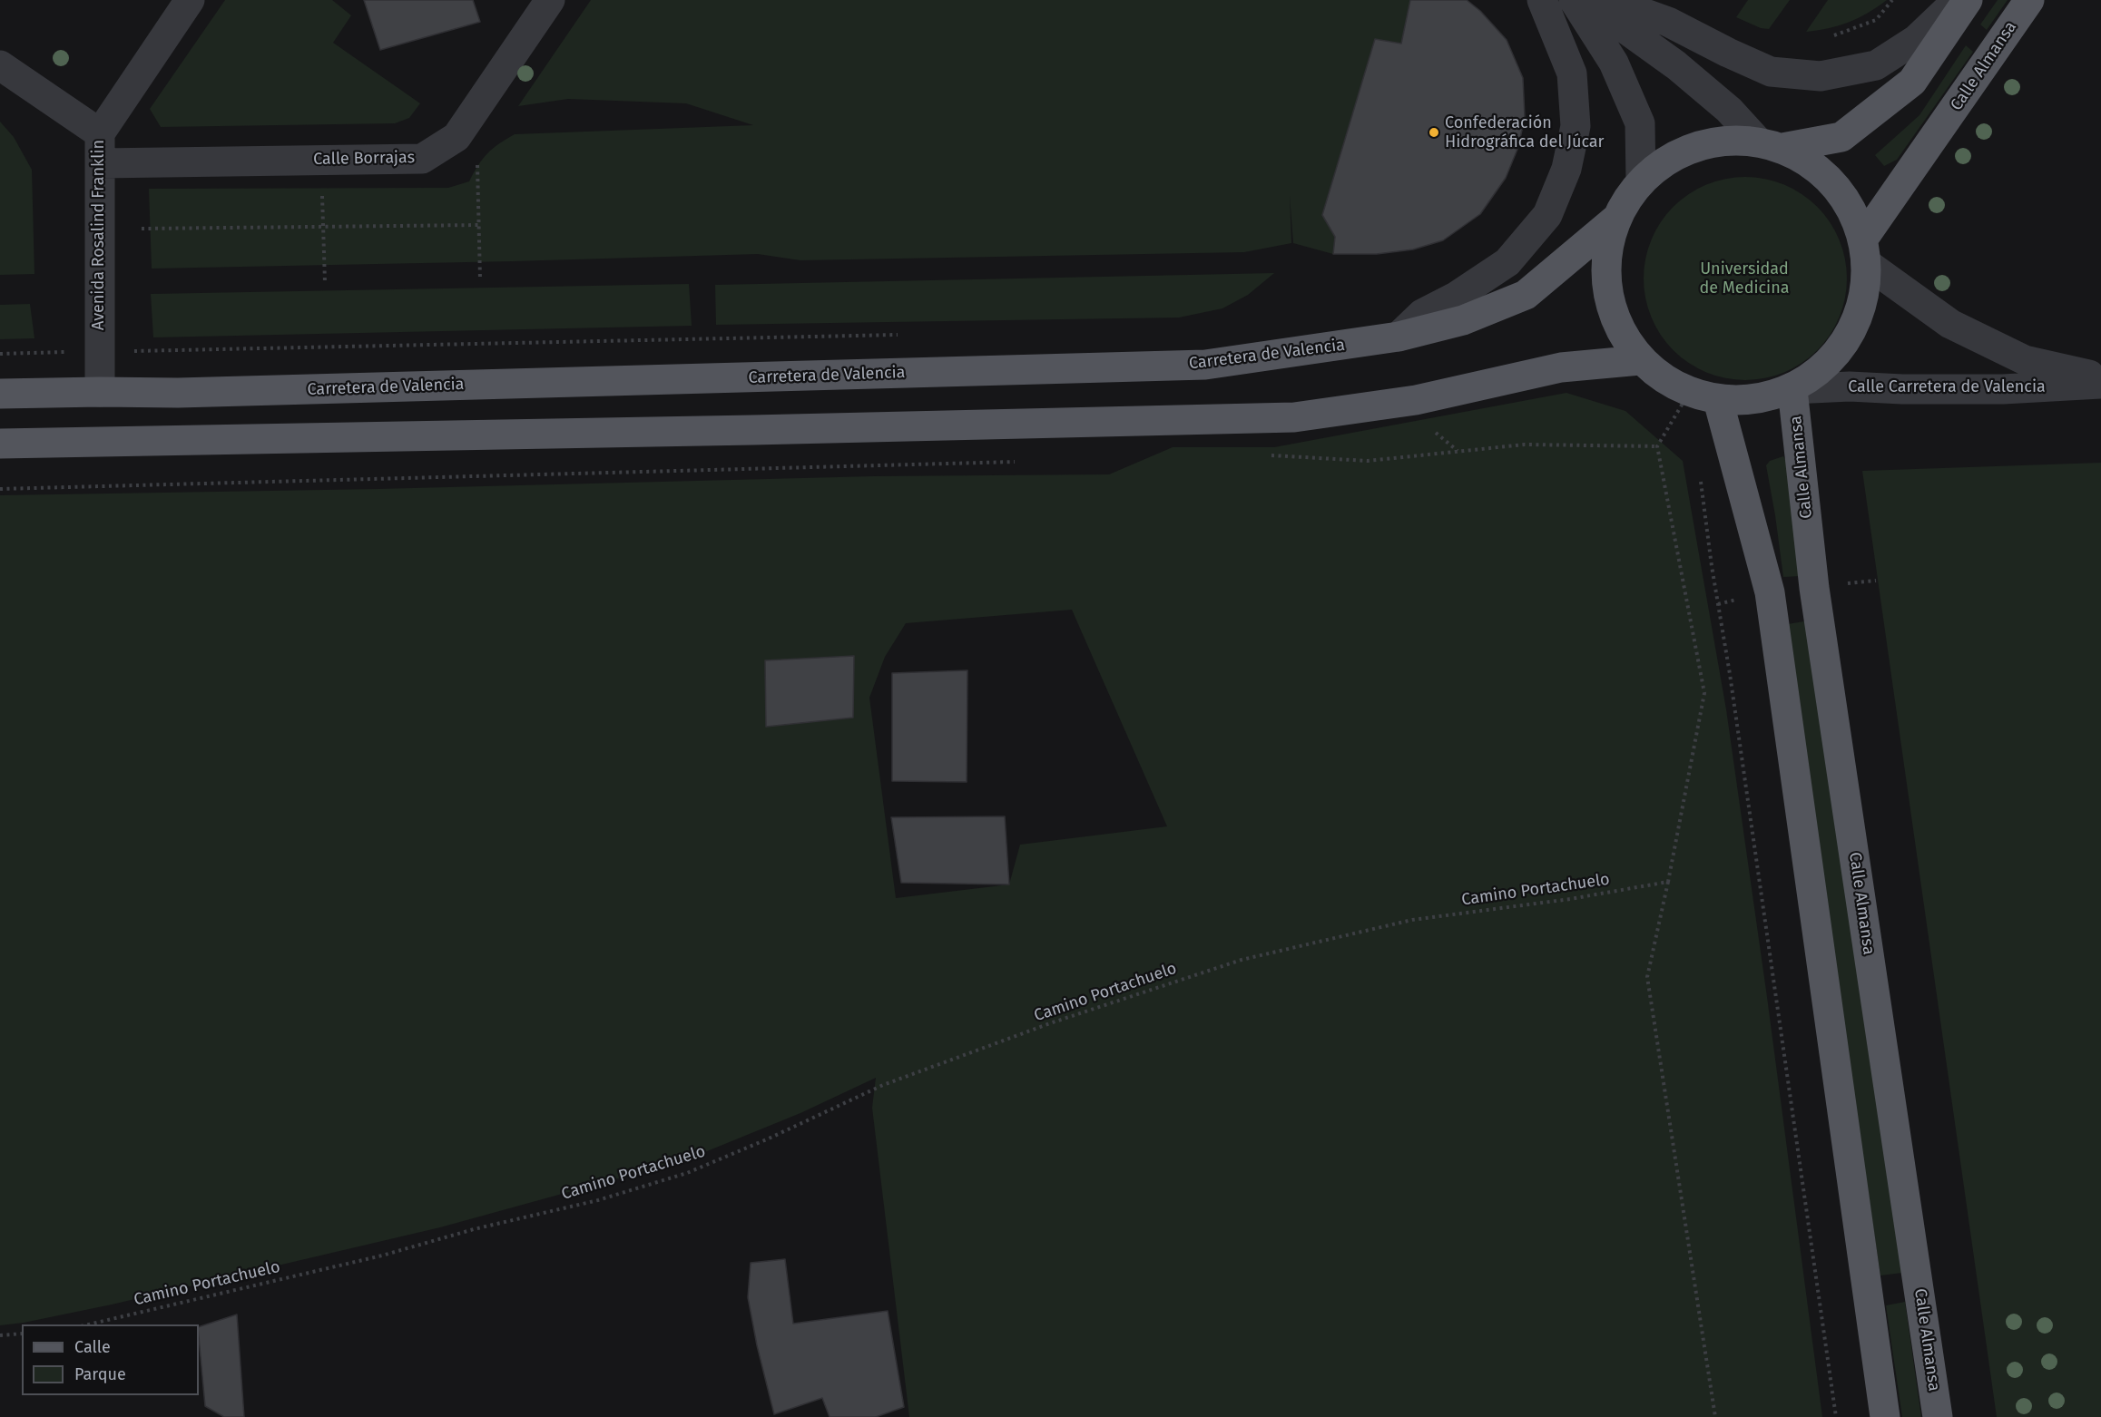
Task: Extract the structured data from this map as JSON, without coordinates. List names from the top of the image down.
{
  "streets": {
    "main road": ["Calle Almansa", "Carretera de Valencia"],
    "street": ["Calle Borrajas", "Avenida Rosalind Franklin", "Calle Carretera de Valencia"],
    "path": ["Camino Portachuelo"]
  },
  "crossings": [
    ["Calle Almansa", "Calle Carretera de Valencia"],
    ["Calle Borrajas", "Avenida Rosalind Franklin"],
    ["Avenida Rosalind Franklin", "Carretera de Valencia"]
  ],
  "parks": ["Universidad de Medicina"],
  "places": ["Confederación Hidrográfica del Júcar"],
  "legend": ["Calle", "Parque"]
}
